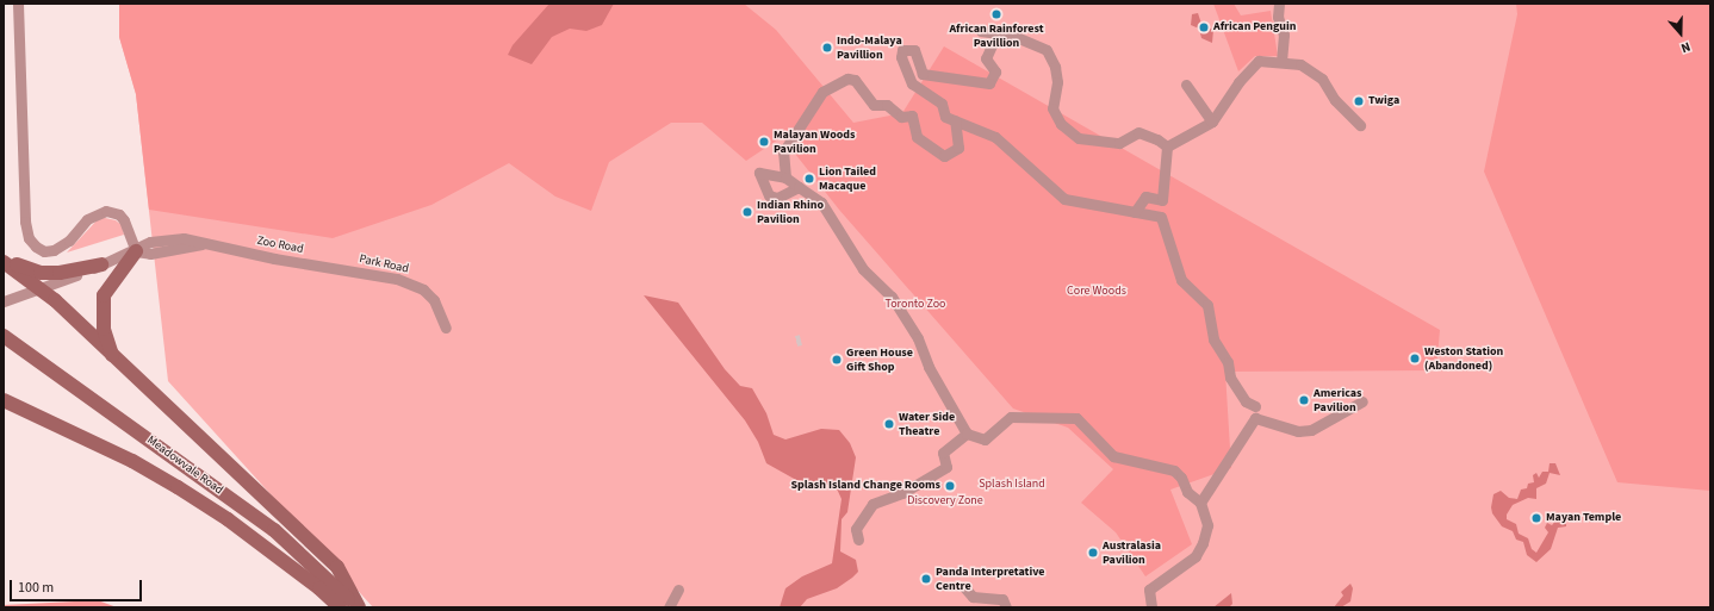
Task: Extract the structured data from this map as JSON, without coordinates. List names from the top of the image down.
{
  "streets": {
    "main road": ["Meadowvale Road"],
    "street": ["Zoo Road", "Park Road"]
  },
  "crossings": [
    ["Zoo Road", "Park Road"]
  ],
  "parks": [
    "Core Woods",
    "Toronto Zoo",
    "Splash Island",
    "Discovery Zone"
  ],
  "places": [
    "African Rainforest Pavillion",
    "African Penguin",
    "Indo-Malaya Pavillion",
    "Twiga",
    "Malayan Woods Pavilion",
    "Lion Tailed Macaque",
    "Indian Rhino Pavilion",
    "Weston Station (Abandoned)",
    "Green House Gift Shop",
    "Americas Pavilion",
    "Water Side Theatre",
    "Splash Island Change Rooms",
    "Mayan Temple",
    "Australasia Pavilion",
    "Panda Interpretative Centre"
  ],
  "scale_bar": "100 m",
  "north": "bottom"
}
